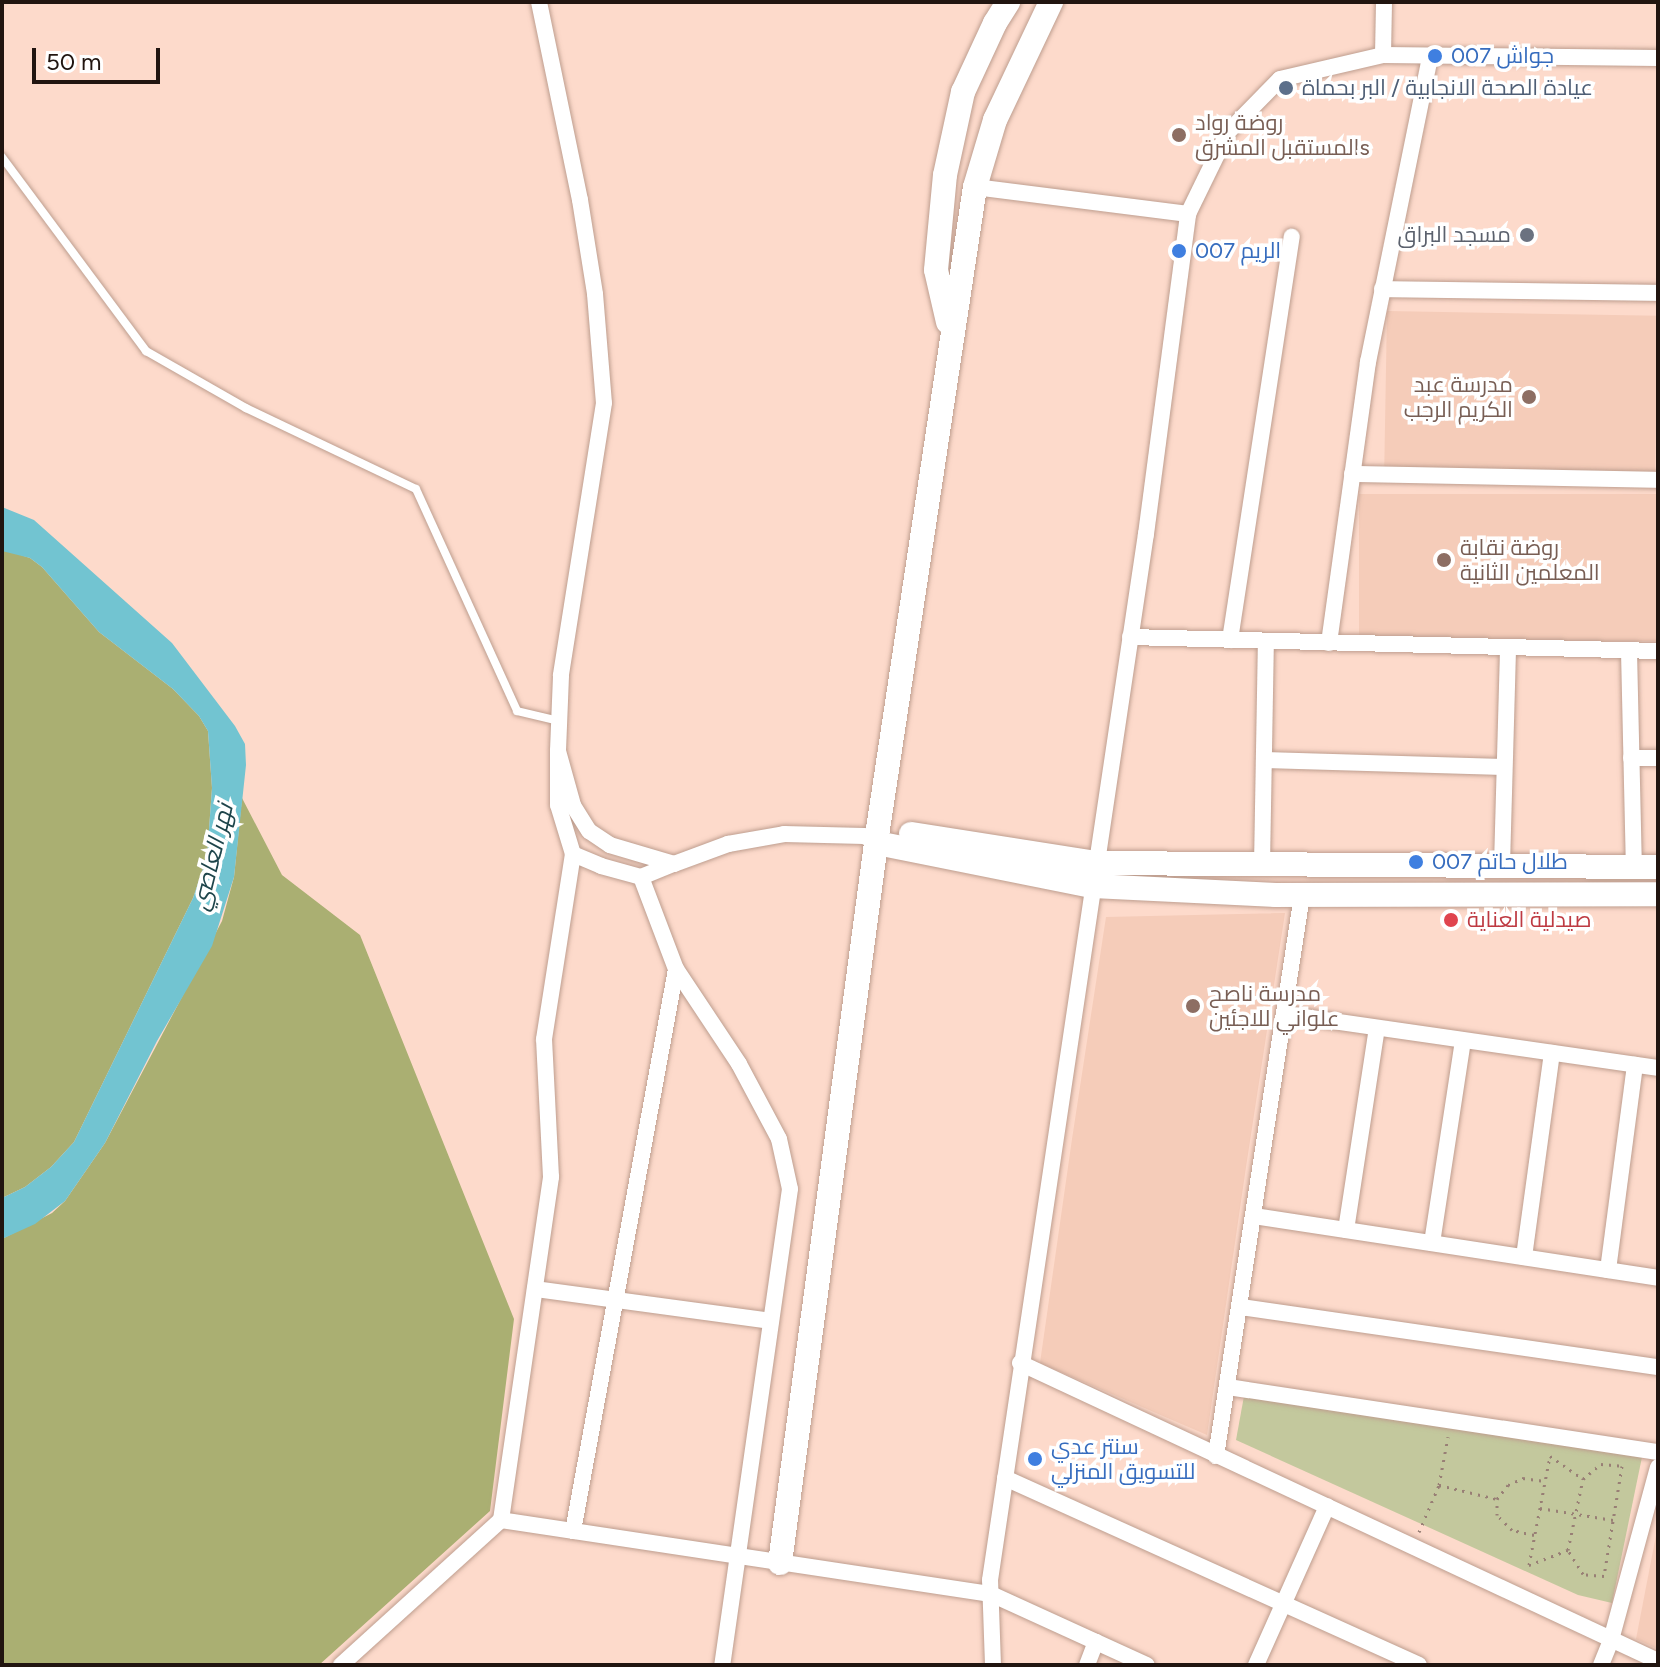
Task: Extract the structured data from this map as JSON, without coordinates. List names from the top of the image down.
{
  "water": ["نهر العاصي"],
  "places": [
    "جواش 007",
    "عيادة الصحة الانجابية / البر بحماة",
    "روضة رواد المستقبل المشرقs",
    "مسجد البراق",
    "الريم 007",
    "مدرسة عبد الكريم الرجب",
    "روضة نقابة المعلمين الثانية",
    "طلال حاتم 007",
    "صيدلية العناية",
    "مدرسة ناصح علواني للاجئين",
    "سنتر عدي للتسويق المنزلي"
  ],
  "scale_bar": "50 m"
}
